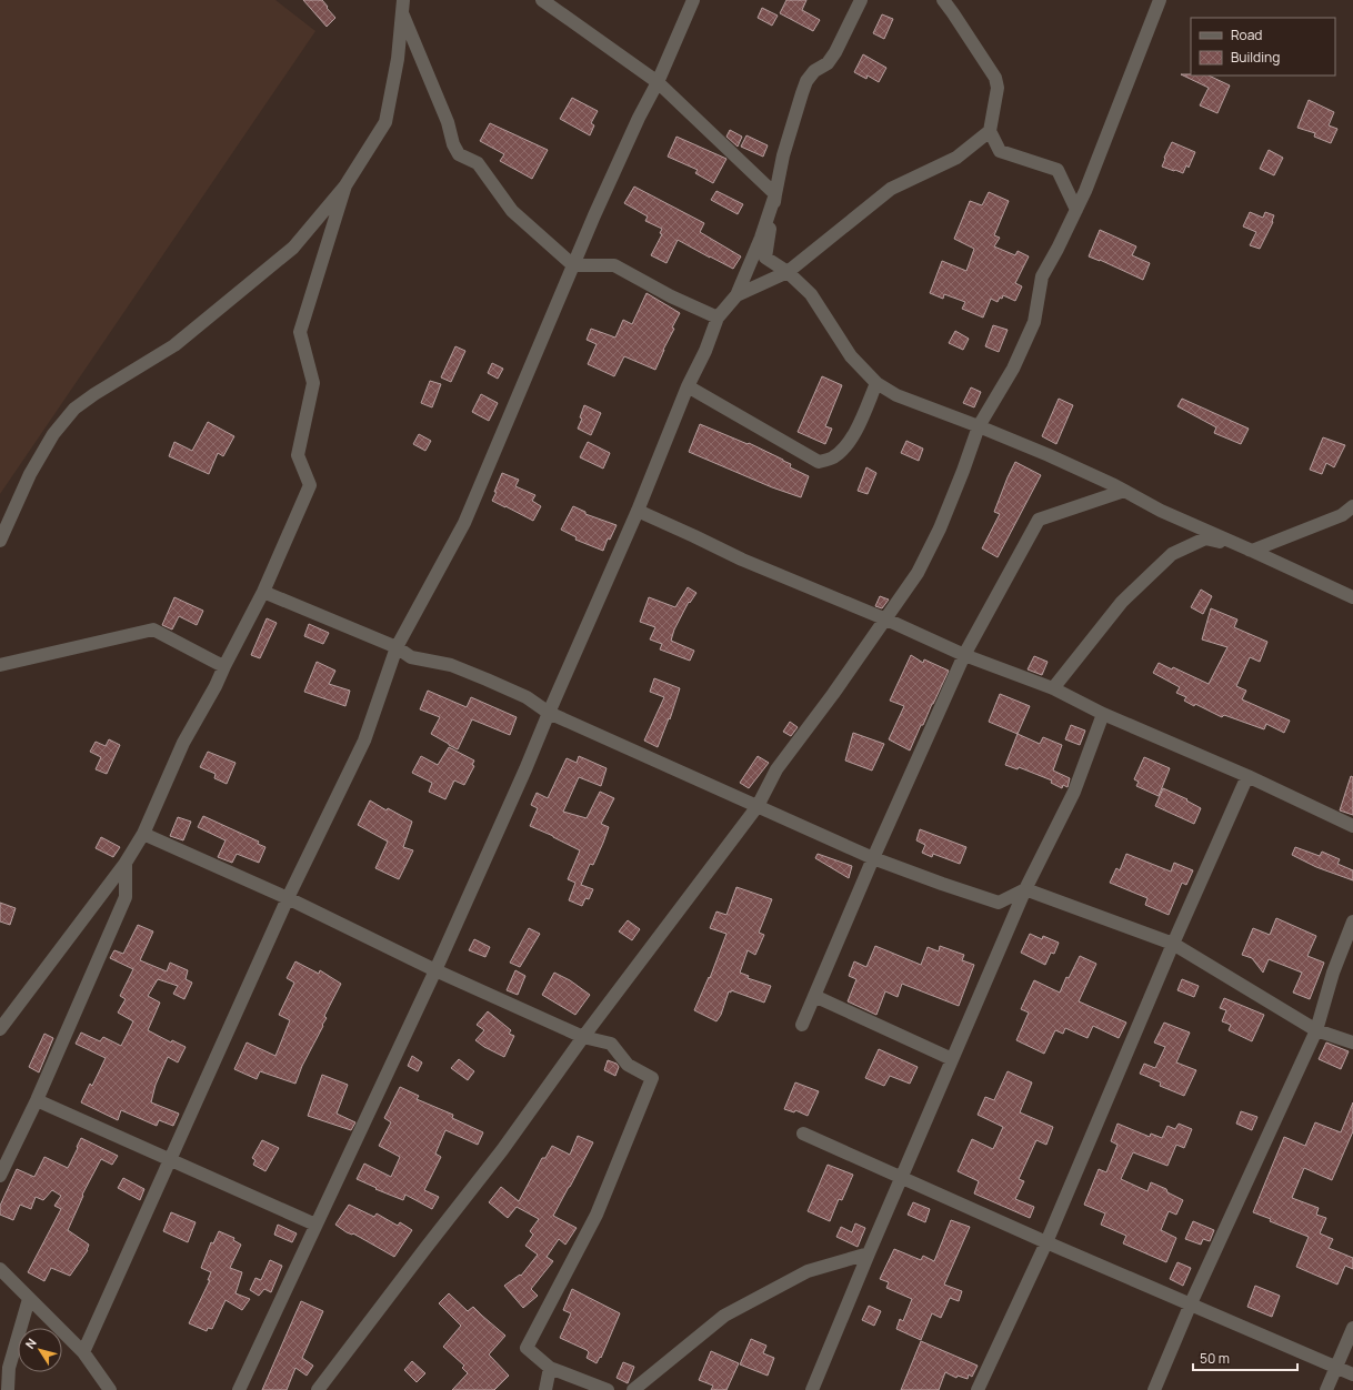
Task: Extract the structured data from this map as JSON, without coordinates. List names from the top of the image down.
{
  "legend": ["Road", "Building"],
  "scale_bar": "50 m",
  "north": "top left"
}
